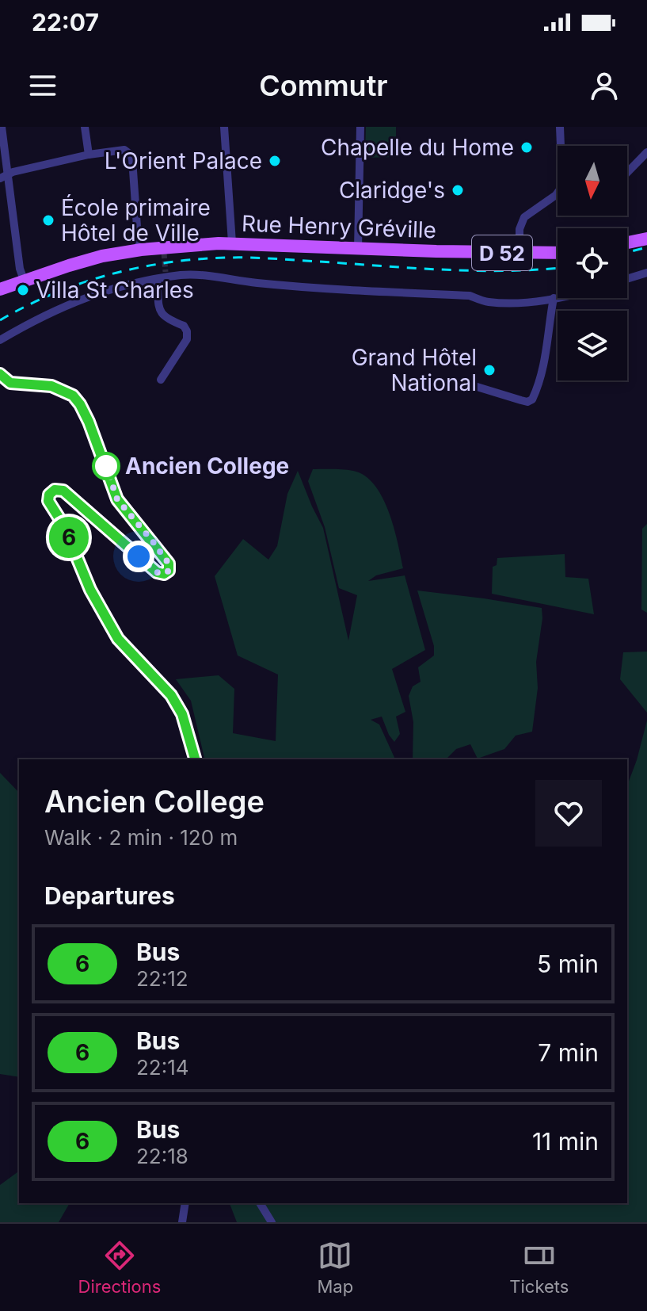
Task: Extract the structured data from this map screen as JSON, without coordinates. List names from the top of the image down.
{
  "streets": {
    "main road": ["Rue Henry Gréville", "D 52"]
  },
  "places": [
    "Chapelle du Home",
    "L'Orient Palace",
    "Claridge's",
    "École primaire Hôtel de Ville",
    "Villa St Charles",
    "Grand Hôtel National",
    "Ancien College"
  ],
  "lines": ["bus line 6"],
  "north": "bottom",
  "page": {
    "status": "22:07",
    "header": "Commutr",
    "on_map": "6",
    "heading": [
      ["Ancien College", "Walk · 2 min · 120 m"],
      "Departures"
    ],
    "list": [
      {
        "mark": "6",
        "name": "Bus",
        "note": "22:12",
        "value": "5 min"
      },
      {
        "mark": "6",
        "name": "Bus",
        "note": "22:14",
        "value": "7 min"
      },
      {
        "mark": "6",
        "name": "Bus",
        "note": "22:18",
        "value": "11 min"
      }
    ],
    "tabs": ["Directions", "Map", "Tickets"]
  }
}
